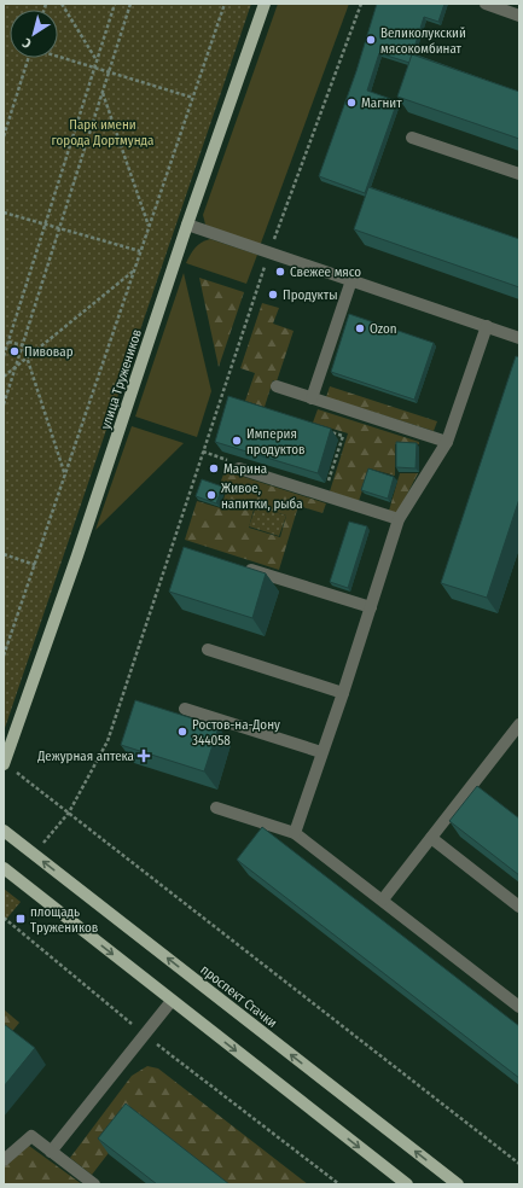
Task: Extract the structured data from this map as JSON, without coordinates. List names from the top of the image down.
{
  "streets": {
    "main road": ["улица Тружеников", "проспект Стачки"]
  },
  "parks": ["Парк имени города Дортмунда"],
  "places": {
    "other": [
      "Великолукский мясокомбинат",
      "Магнит",
      "Свежее мясо",
      "Продукты",
      "Ozon",
      "Пивовар",
      "Империя продуктов",
      "Марина",
      "Живое, напитки, рыба",
      "Ростов-на-Дону 344058"
    ],
    "health": ["Дежурная аптека"],
    "transit": ["площадь Тружеников"]
  },
  "north": "bottom left"
}
